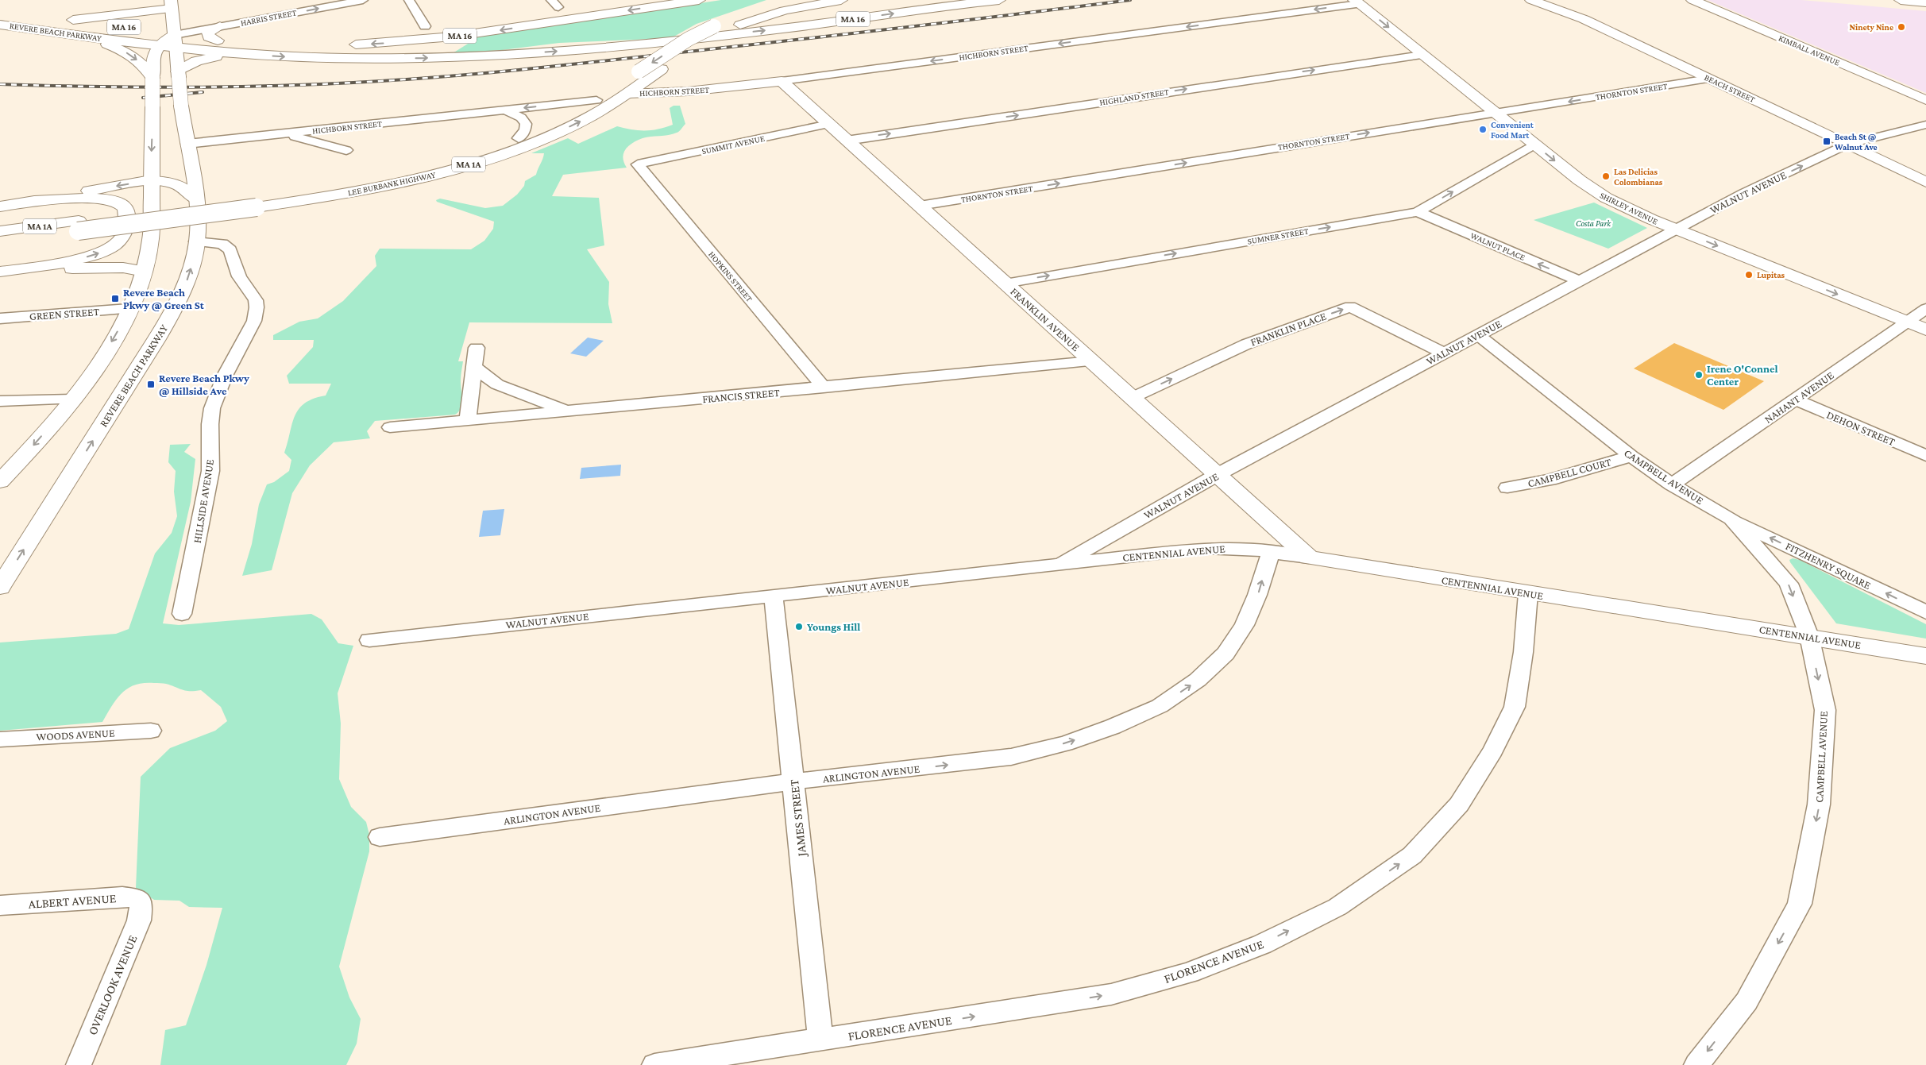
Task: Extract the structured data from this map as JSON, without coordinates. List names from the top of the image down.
{
  "streets": {
    "main road": [
      "MA 16",
      "REVERE BEACH PARKWAY",
      "KIMBALL AVENUE",
      "HICHBORN STREET",
      "BEACH STREET",
      "MA 1A",
      "LEE BURBANK HIGHWAY",
      "SHIRLEY AVENUE",
      "FRANKLIN AVENUE",
      "CENTENNIAL AVENUE"
    ],
    "street": [
      "HARRIS STREET",
      "THORNTON STREET",
      "HIGHLAND STREET",
      "SUMMIT AVENUE",
      "WALNUT AVENUE",
      "SUMNER STREET",
      "WALNUT PLACE",
      "HOPKINS STREET",
      "GREEN STREET",
      "FRANKLIN PLACE",
      "FRANCIS STREET",
      "NAHANT AVENUE",
      "DEHON STREET",
      "CAMPBELL COURT",
      "CAMPBELL AVENUE",
      "HILLSIDE AVENUE",
      "FITZHENRY SQUARE",
      "WOODS AVENUE",
      "ARLINGTON AVENUE",
      "JAMES STREET",
      "ALBERT AVENUE",
      "FLORENCE AVENUE",
      "OVERLOOK AVENUE"
    ]
  },
  "crossings": [
    ["HARRIS STREET", "MA 16"],
    ["HARRIS STREET", "REVERE BEACH PARKWAY"],
    ["MA 16", "REVERE BEACH PARKWAY"],
    ["REVERE BEACH PARKWAY", "HICHBORN STREET"],
    ["REVERE BEACH PARKWAY", "HILLSIDE AVENUE"],
    ["HICHBORN STREET", "LEE BURBANK HIGHWAY"],
    ["HICHBORN STREET", "SHIRLEY AVENUE"],
    ["HICHBORN STREET", "FRANKLIN AVENUE"],
    ["BEACH STREET", "THORNTON STREET"],
    ["BEACH STREET", "WALNUT AVENUE"],
    ["THORNTON STREET", "SHIRLEY AVENUE"],
    ["THORNTON STREET", "FRANKLIN AVENUE"],
    ["HIGHLAND STREET", "SHIRLEY AVENUE"],
    ["HIGHLAND STREET", "FRANKLIN AVENUE"],
    ["SUMMIT AVENUE", "HOPKINS STREET"],
    ["SUMMIT AVENUE", "FRANKLIN AVENUE"],
    ["WALNUT AVENUE", "SHIRLEY AVENUE"],
    ["WALNUT AVENUE", "WALNUT PLACE"],
    ["WALNUT AVENUE", "FRANKLIN AVENUE"],
    ["WALNUT AVENUE", "FRANKLIN PLACE"],
    ["WALNUT AVENUE", "CAMPBELL AVENUE"],
    ["WALNUT AVENUE", "CENTENNIAL AVENUE"],
    ["WALNUT AVENUE", "JAMES STREET"],
    ["SHIRLEY AVENUE", "SUMNER STREET"],
    ["SHIRLEY AVENUE", "NAHANT AVENUE"],
    ["SUMNER STREET", "WALNUT PLACE"],
    ["SUMNER STREET", "FRANKLIN AVENUE"],
    ["HOPKINS STREET", "FRANCIS STREET"],
    ["FRANKLIN AVENUE", "FRANKLIN PLACE"],
    ["FRANKLIN AVENUE", "FRANCIS STREET"],
    ["FRANKLIN AVENUE", "CENTENNIAL AVENUE"],
    ["NAHANT AVENUE", "DEHON STREET"],
    ["NAHANT AVENUE", "CAMPBELL AVENUE"],
    ["CAMPBELL COURT", "CAMPBELL AVENUE"],
    ["CAMPBELL AVENUE", "CENTENNIAL AVENUE"],
    ["CAMPBELL AVENUE", "FITZHENRY SQUARE"],
    ["CENTENNIAL AVENUE", "ARLINGTON AVENUE"],
    ["CENTENNIAL AVENUE", "FLORENCE AVENUE"],
    ["ARLINGTON AVENUE", "JAMES STREET"],
    ["JAMES STREET", "FLORENCE AVENUE"],
    ["ALBERT AVENUE", "OVERLOOK AVENUE"]
  ],
  "one_way": [
    "HARRIS STREET",
    "HICHBORN STREET",
    "HIGHLAND STREET",
    "SHIRLEY AVENUE",
    "SUMNER STREET",
    "WALNUT PLACE",
    "FRANKLIN PLACE",
    "CAMPBELL AVENUE",
    "FITZHENRY SQUARE",
    "ARLINGTON AVENUE",
    "FLORENCE AVENUE"
  ],
  "parks": ["Costa Park"],
  "places": {
    "other": [
      "Ninety Nine",
      "Convenient Food Mart",
      "Las Delicias Colombianas",
      "Lupitas",
      "Irene O'Connel Center",
      "Youngs Hill"
    ],
    "transit": ["Beach St @ Walnut Ave", "Revere Beach Pkwy @ Green St", "Revere Beach Pkwy @ Hillside Ave"]
  }
}
